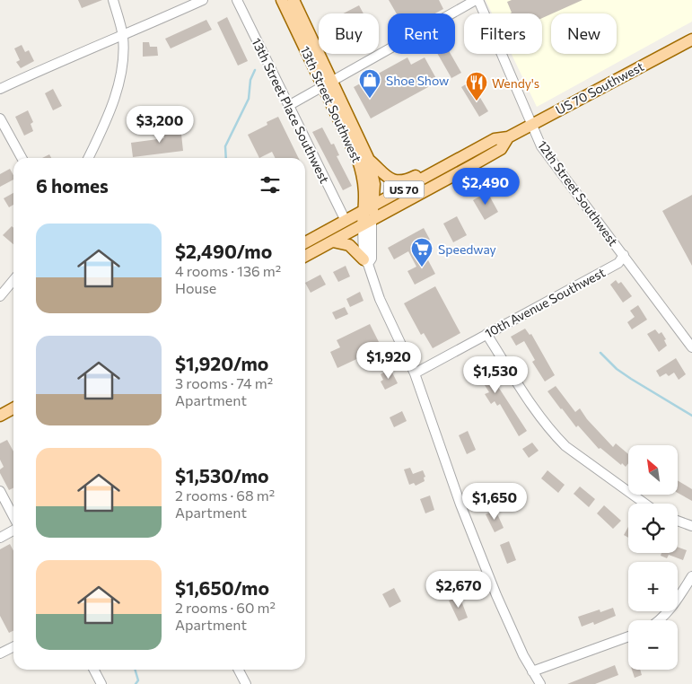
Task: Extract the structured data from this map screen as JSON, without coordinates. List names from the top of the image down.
{
  "streets": {
    "main road": ["US 70 Southwest", "13th Street Southwest", "US 70"],
    "street": ["13th Street Place Southwest", "12th Street Southwest", "10th Avenue Southwest"]
  },
  "crossings": [
    ["US 70 Southwest", "13th Street Southwest"],
    ["US 70 Southwest", "13th Street Place Southwest"],
    ["US 70 Southwest", "12th Street Southwest"],
    ["13th Street Southwest", "10th Avenue Southwest"],
    ["12th Street Southwest", "10th Avenue Southwest"]
  ],
  "places": {
    "shop": ["Shoe Show"],
    "restaurant": ["Wendy's"],
    "supermarket": ["Speedway"]
  },
  "north": "top left",
  "page": {
    "chip": [
      "Buy",
      "Rent",
      "Filters",
      "New"
    ],
    "price": [
      "$3,200",
      "$2,490",
      "$1,920",
      "$1,530",
      "$1,650",
      "$2,670"
    ],
    "heading": "6 homes",
    "list": [
      {
        "name": "$2,490/mo",
        "note": "4 rooms · 136 m² · House"
      },
      {
        "name": "$1,920/mo",
        "note": "3 rooms · 74 m² · Apartment"
      },
      {
        "name": "$1,530/mo",
        "note": "2 rooms · 68 m² · Apartment"
      },
      {
        "name": "$1,650/mo",
        "note": "2 rooms · 60 m² · Apartment"
      }
    ],
    "map_buttons": ["+", "−"]
  }
}
